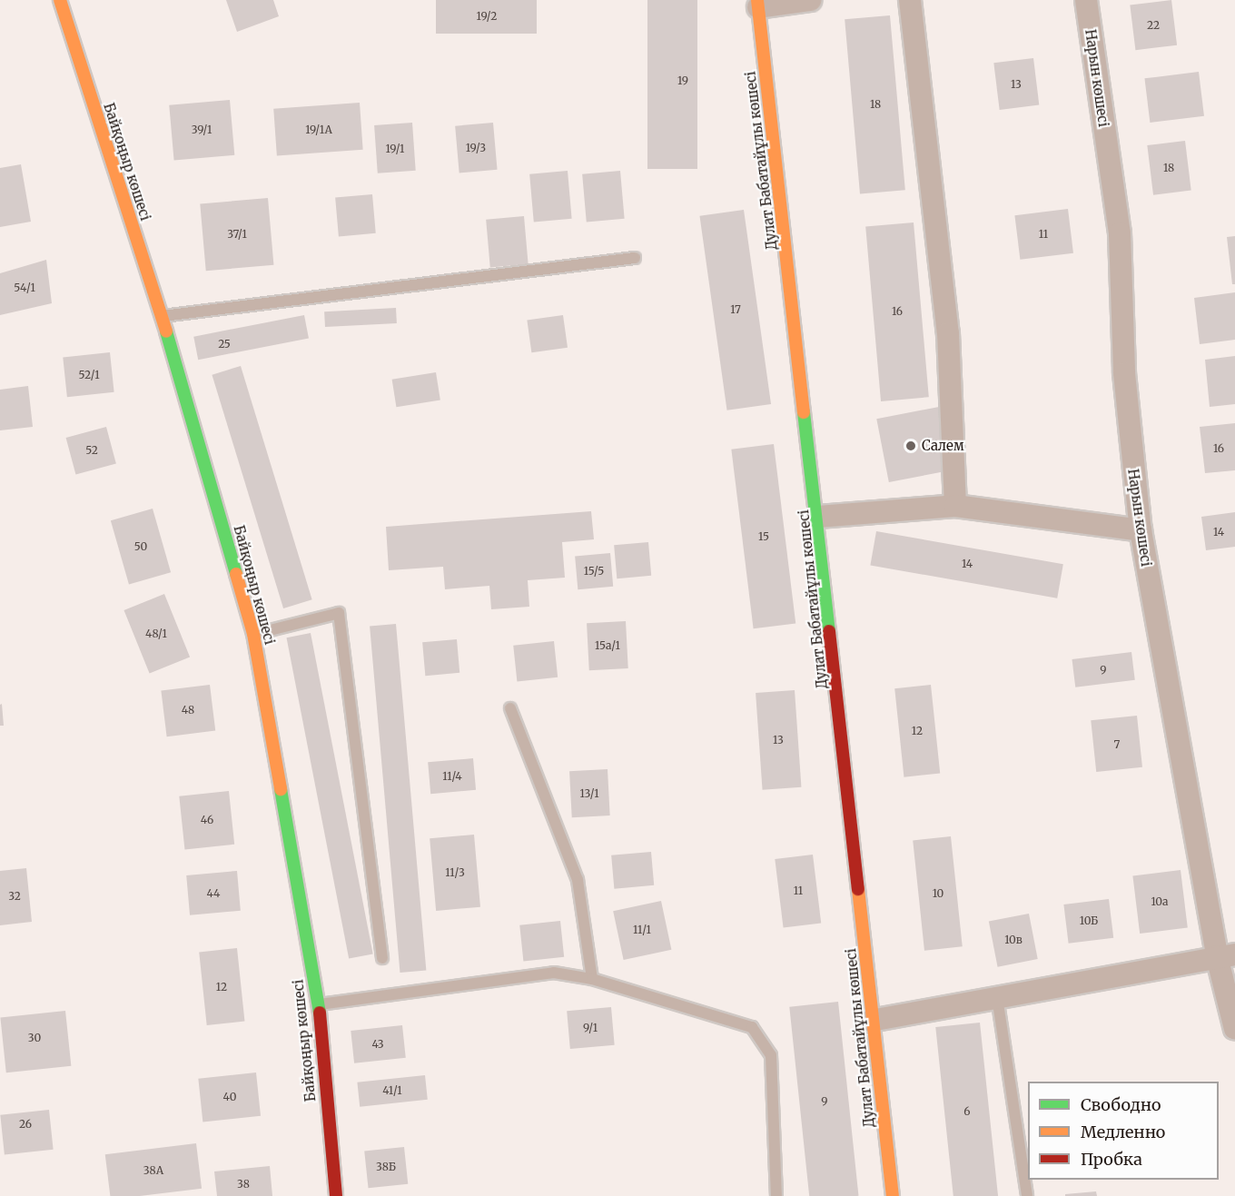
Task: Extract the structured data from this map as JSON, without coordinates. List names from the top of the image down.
{
  "streets": {
    "street": ["Нарын көшесі", "Дулат Бабатайұлы көшесі", "Байқоңыр көшесі"]
  },
  "places": ["Салем"],
  "house_numbers": [
    "19/2",
    "22",
    "19",
    "13",
    "18",
    "39/1",
    "19/1А",
    "19/3",
    "19/1",
    "18",
    "37/1",
    "11",
    "54/1",
    "17",
    "16",
    "25",
    "52/1",
    "16",
    "52",
    "14",
    "15",
    "50",
    "14",
    "15/5",
    "48/1",
    "15а/1",
    "9",
    "48",
    "12",
    "13",
    "7",
    "11/4",
    "13/1",
    "46",
    "11/3",
    "11",
    "44",
    "10",
    "32",
    "10а",
    "10Б",
    "11/1",
    "10в",
    "12",
    "9/1",
    "30",
    "43",
    "41/1",
    "40",
    "9",
    "6",
    "26",
    "38Б",
    "38А",
    "38"
  ],
  "legend": ["Свободно", "Медленно", "Пробка"]
}
